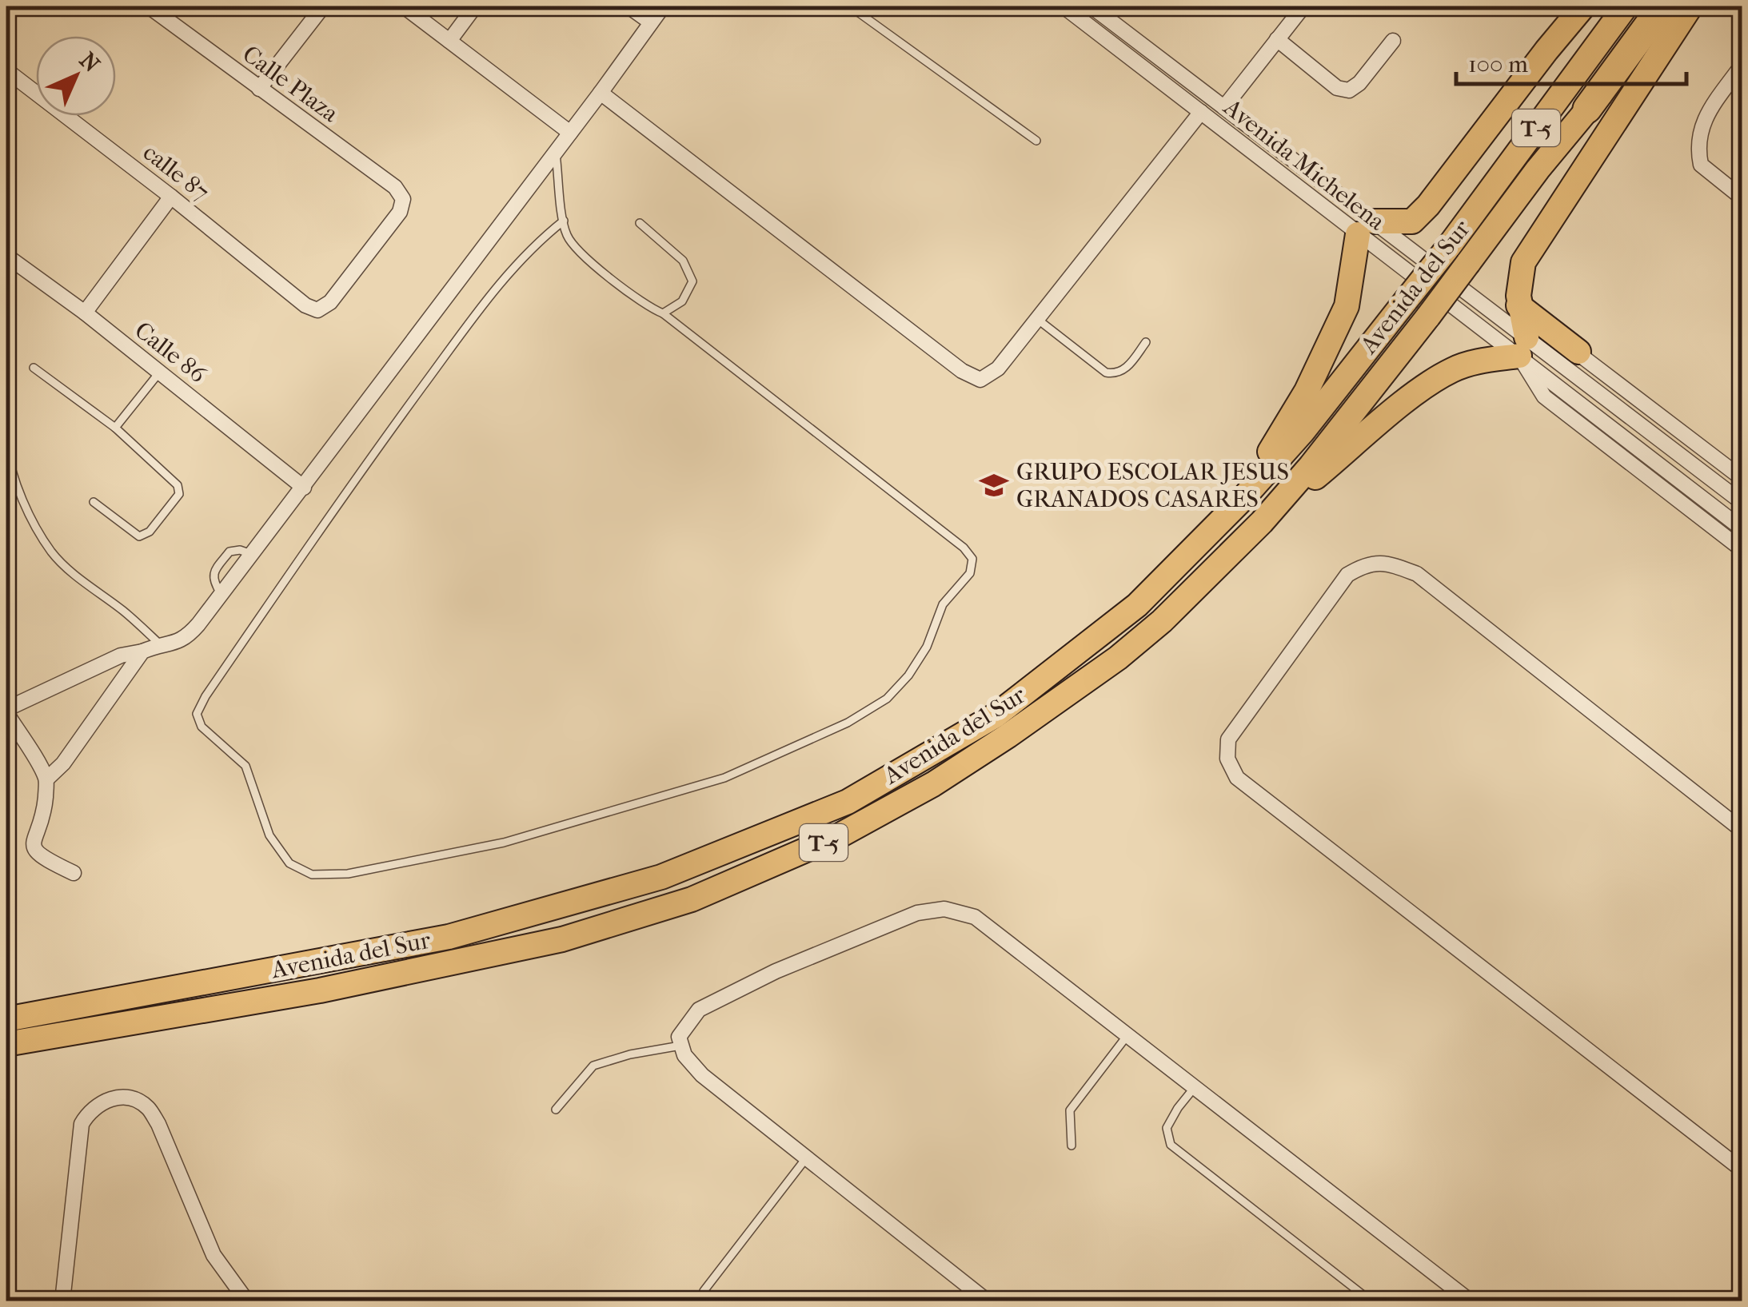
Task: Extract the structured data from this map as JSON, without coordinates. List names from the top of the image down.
{
  "streets": {
    "highway": ["T-5", "Avenida del Sur"],
    "street": [
      "Calle Plaza",
      "Avenida Michelena",
      "calle 87",
      "Calle 86"
    ]
  },
  "crossings": [
    ["Calle Plaza", "calle 87"]
  ],
  "places": {
    "school or university": ["GRUPO ESCOLAR JESUS GRANADOS CASARES"]
  },
  "scale_bar": "100 m",
  "north": "top right"
}
